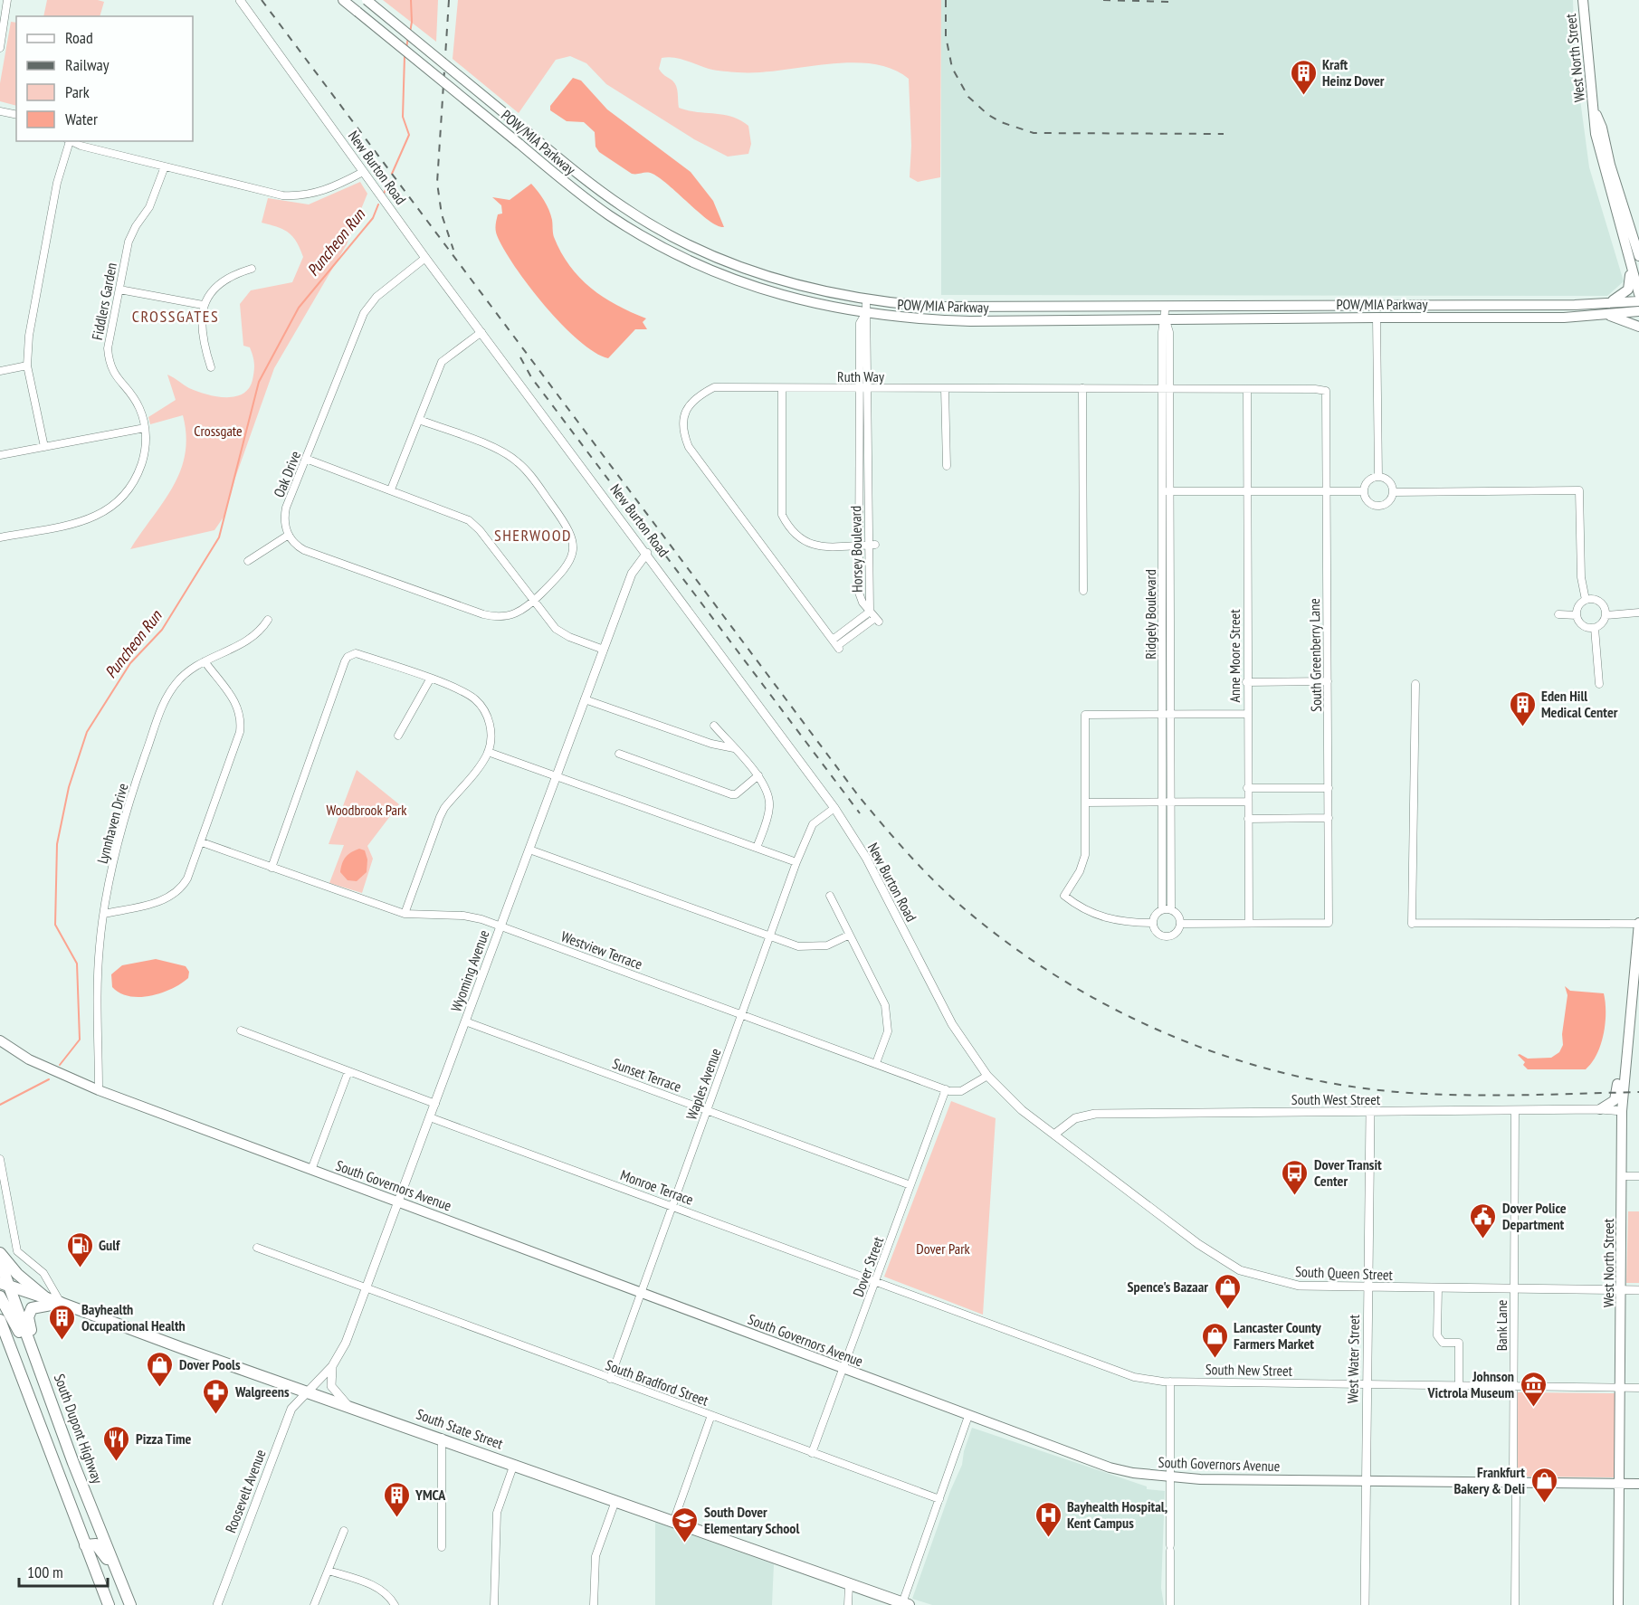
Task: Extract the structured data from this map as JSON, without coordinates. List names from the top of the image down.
{
  "streets": {
    "main road": [
      "West North Street",
      "POW/MIA Parkway",
      "South Governors Avenue",
      "South Dupont Highway",
      "South State Street"
    ],
    "street": [
      "New Burton Road",
      "Fiddlers Garden",
      "Ruth Way",
      "Oak Drive",
      "Horsey Boulevard",
      "Ridgely Boulevard",
      "South Greenberry Lane",
      "Anne Moore Street",
      "Lynnhaven Drive",
      "Westview Terrace",
      "Wyoming Avenue",
      "Sunset Terrace",
      "Waples Avenue",
      "South West Street",
      "Monroe Terrace",
      "Dover Street",
      "South Queen Street",
      "Bank Lane",
      "West Water Street",
      "South New Street",
      "South Bradford Street",
      "Roosevelt Avenue"
    ]
  },
  "crossings": [
    ["West North Street", "South West Street"],
    ["West North Street", "South Governors Avenue"],
    ["West North Street", "South Queen Street"],
    ["West North Street", "South New Street"],
    ["POW/MIA Parkway", "Horsey Boulevard"],
    ["POW/MIA Parkway", "Ridgely Boulevard"],
    ["New Burton Road", "Oak Drive"],
    ["New Burton Road", "Westview Terrace"],
    ["New Burton Road", "Wyoming Avenue"],
    ["New Burton Road", "Waples Avenue"],
    ["New Burton Road", "South Queen Street"],
    ["Ruth Way", "Horsey Boulevard"],
    ["Ruth Way", "Ridgely Boulevard"],
    ["Ruth Way", "South Greenberry Lane"],
    ["Ruth Way", "Anne Moore Street"],
    ["South Greenberry Lane", "Anne Moore Street"],
    ["Lynnhaven Drive", "South Governors Avenue"],
    ["Westview Terrace", "Wyoming Avenue"],
    ["Westview Terrace", "Waples Avenue"],
    ["Westview Terrace", "Dover Street"],
    ["Westview Terrace", "South Queen Street"],
    ["Wyoming Avenue", "Sunset Terrace"],
    ["Wyoming Avenue", "South Governors Avenue"],
    ["Wyoming Avenue", "Monroe Terrace"],
    ["Wyoming Avenue", "South Bradford Street"],
    ["Wyoming Avenue", "South State Street"],
    ["Wyoming Avenue", "Roosevelt Avenue"],
    ["Sunset Terrace", "Waples Avenue"],
    ["Sunset Terrace", "Dover Street"],
    ["Waples Avenue", "South Governors Avenue"],
    ["Waples Avenue", "Monroe Terrace"],
    ["Waples Avenue", "South Bradford Street"],
    ["South West Street", "South Queen Street"],
    ["South West Street", "Bank Lane"],
    ["South West Street", "West Water Street"],
    ["South Governors Avenue", "Dover Street"],
    ["South Governors Avenue", "Bank Lane"],
    ["South Governors Avenue", "West Water Street"],
    ["Monroe Terrace", "Dover Street"],
    ["Monroe Terrace", "South New Street"],
    ["Dover Street", "South New Street"],
    ["Dover Street", "South Bradford Street"],
    ["South Queen Street", "Bank Lane"],
    ["South Queen Street", "West Water Street"],
    ["Bank Lane", "South New Street"],
    ["West Water Street", "South New Street"],
    ["South Dupont Highway", "South State Street"],
    ["South State Street", "Roosevelt Avenue"]
  ],
  "districts": ["CROSSGATES", "SHERWOOD"],
  "water": ["Puncheon Run"],
  "parks": ["Crossgate", "Woodbrook Park", "Dover Park"],
  "places": {
    "building": [
      "Kraft Heinz Dover",
      "Eden Hill Medical Center",
      "Bayhealth Occupational Health",
      "YMCA"
    ],
    "bus stop": ["Dover Transit Center"],
    "public building": ["Dover Police Department"],
    "fuel station": ["Gulf"],
    "shop": [
      "Spence's Bazaar",
      "Lancaster County Farmers Market",
      "Dover Pools",
      "Frankfurt Bakery & Deli"
    ],
    "museum": ["Johnson Victrola Museum"],
    "pharmacy": ["Walgreens"],
    "restaurant": ["Pizza Time"],
    "hospital": ["Bayhealth Hospital, Kent Campus"],
    "school or university": ["South Dover Elementary School"]
  },
  "legend": [
    "Road",
    "Railway",
    "Park",
    "Water"
  ],
  "scale_bar": "100 m"
}
